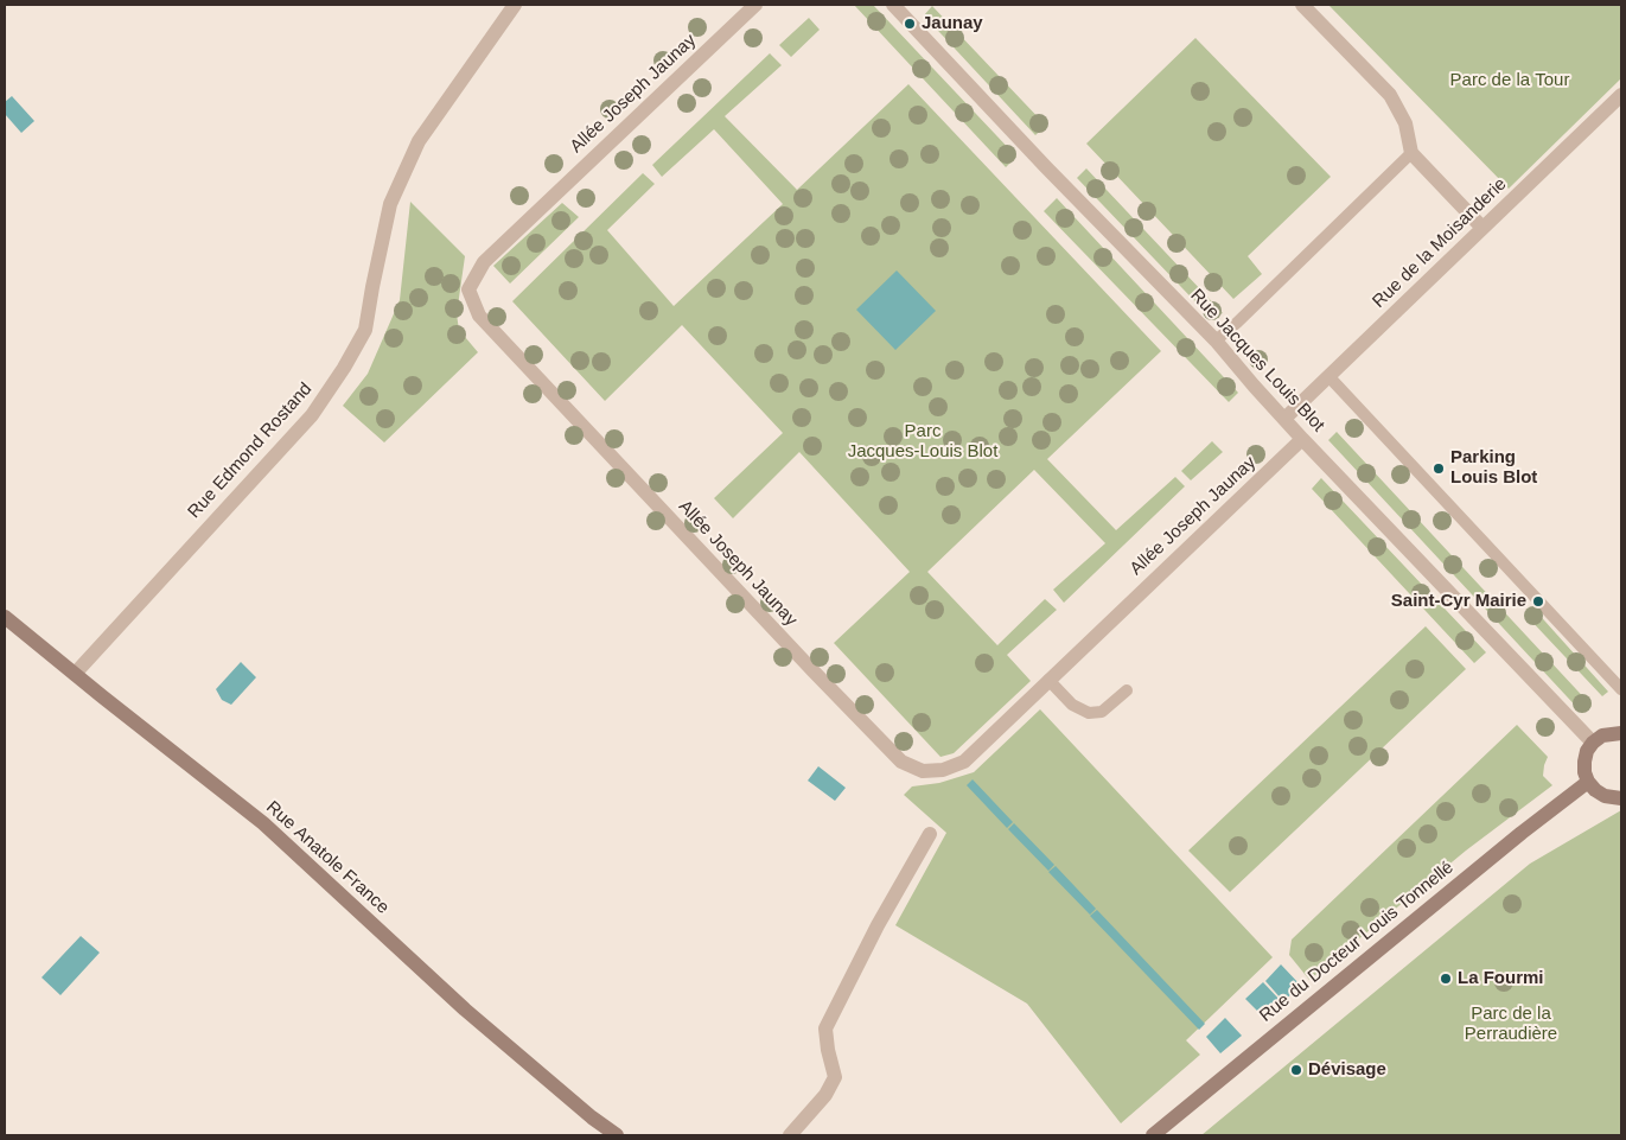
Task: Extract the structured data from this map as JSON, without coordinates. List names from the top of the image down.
{
  "streets": {
    "street": [
      "Allée Joseph Jaunay",
      "Rue de la Moisanderie",
      "Rue Jacques Louis Blot",
      "Rue Edmond Rostand",
      "Rue Anatole France",
      "Rue du Docteur Louis Tonnellé"
    ]
  },
  "crossings": [
    ["Allée Joseph Jaunay", "Rue Jacques Louis Blot"],
    ["Rue de la Moisanderie", "Rue Jacques Louis Blot"],
    ["Rue Edmond Rostand", "Rue Anatole France"]
  ],
  "parks": ["Parc de la Tour", "Parc Jacques-Louis Blot", "Parc de la Perraudière"],
  "places": [
    "Jaunay",
    "Parking Louis Blot",
    "Saint-Cyr Mairie",
    "La Fourmi",
    "Dévisage"
  ]
}
